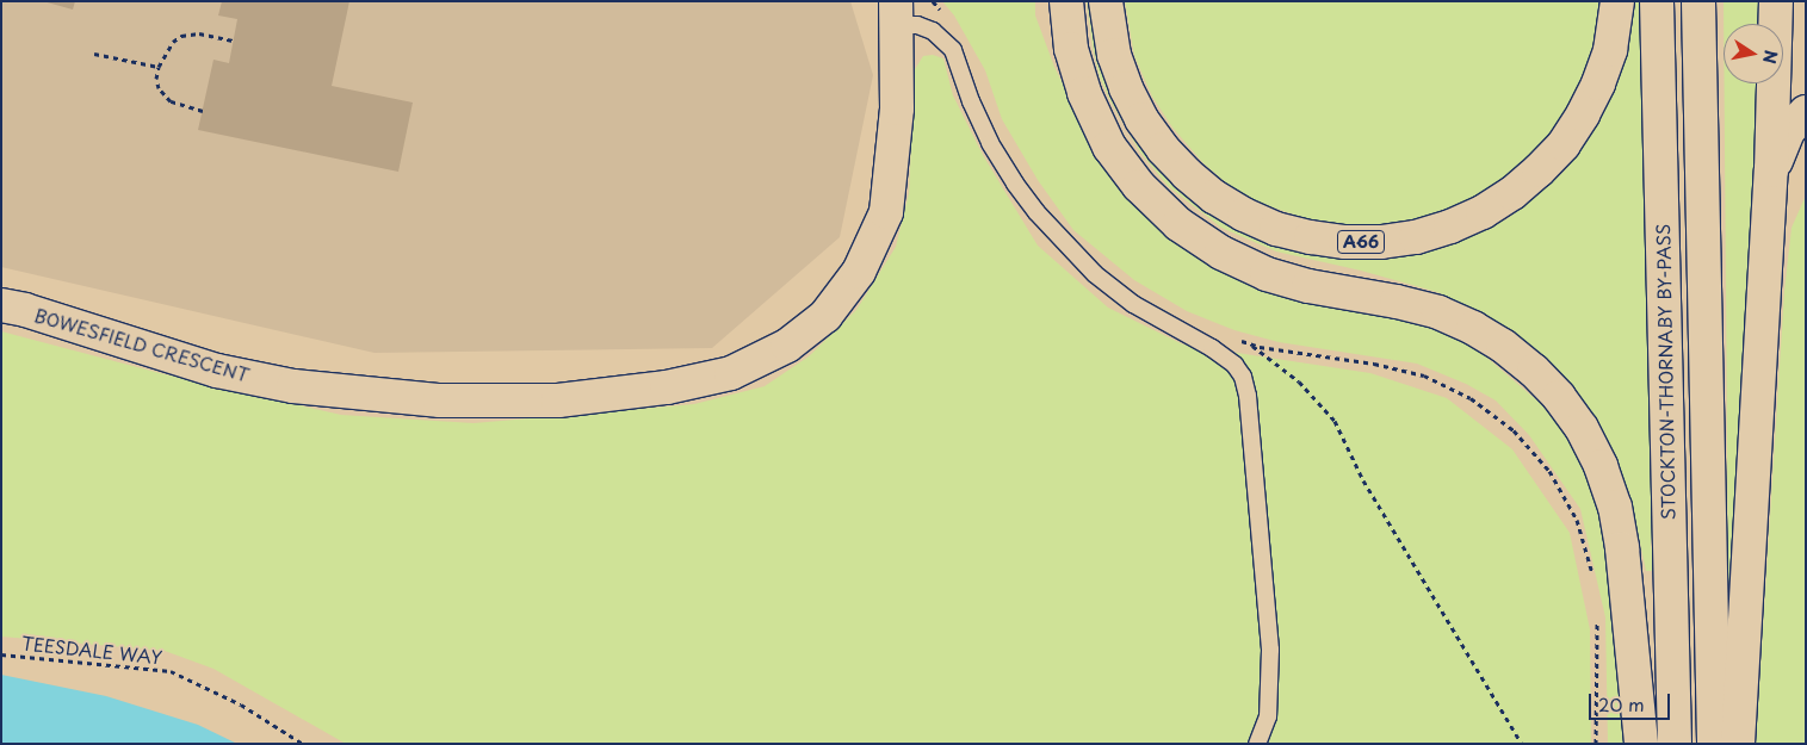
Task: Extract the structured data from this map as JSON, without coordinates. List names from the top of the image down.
{
  "streets": {
    "main road": ["A66", "BOWESFIELD CRESCENT", "STOCKTON-THORNABY BY-PASS"],
    "path": ["TEESDALE WAY"]
  },
  "scale_bar": "20 m",
  "north": "right"
}
